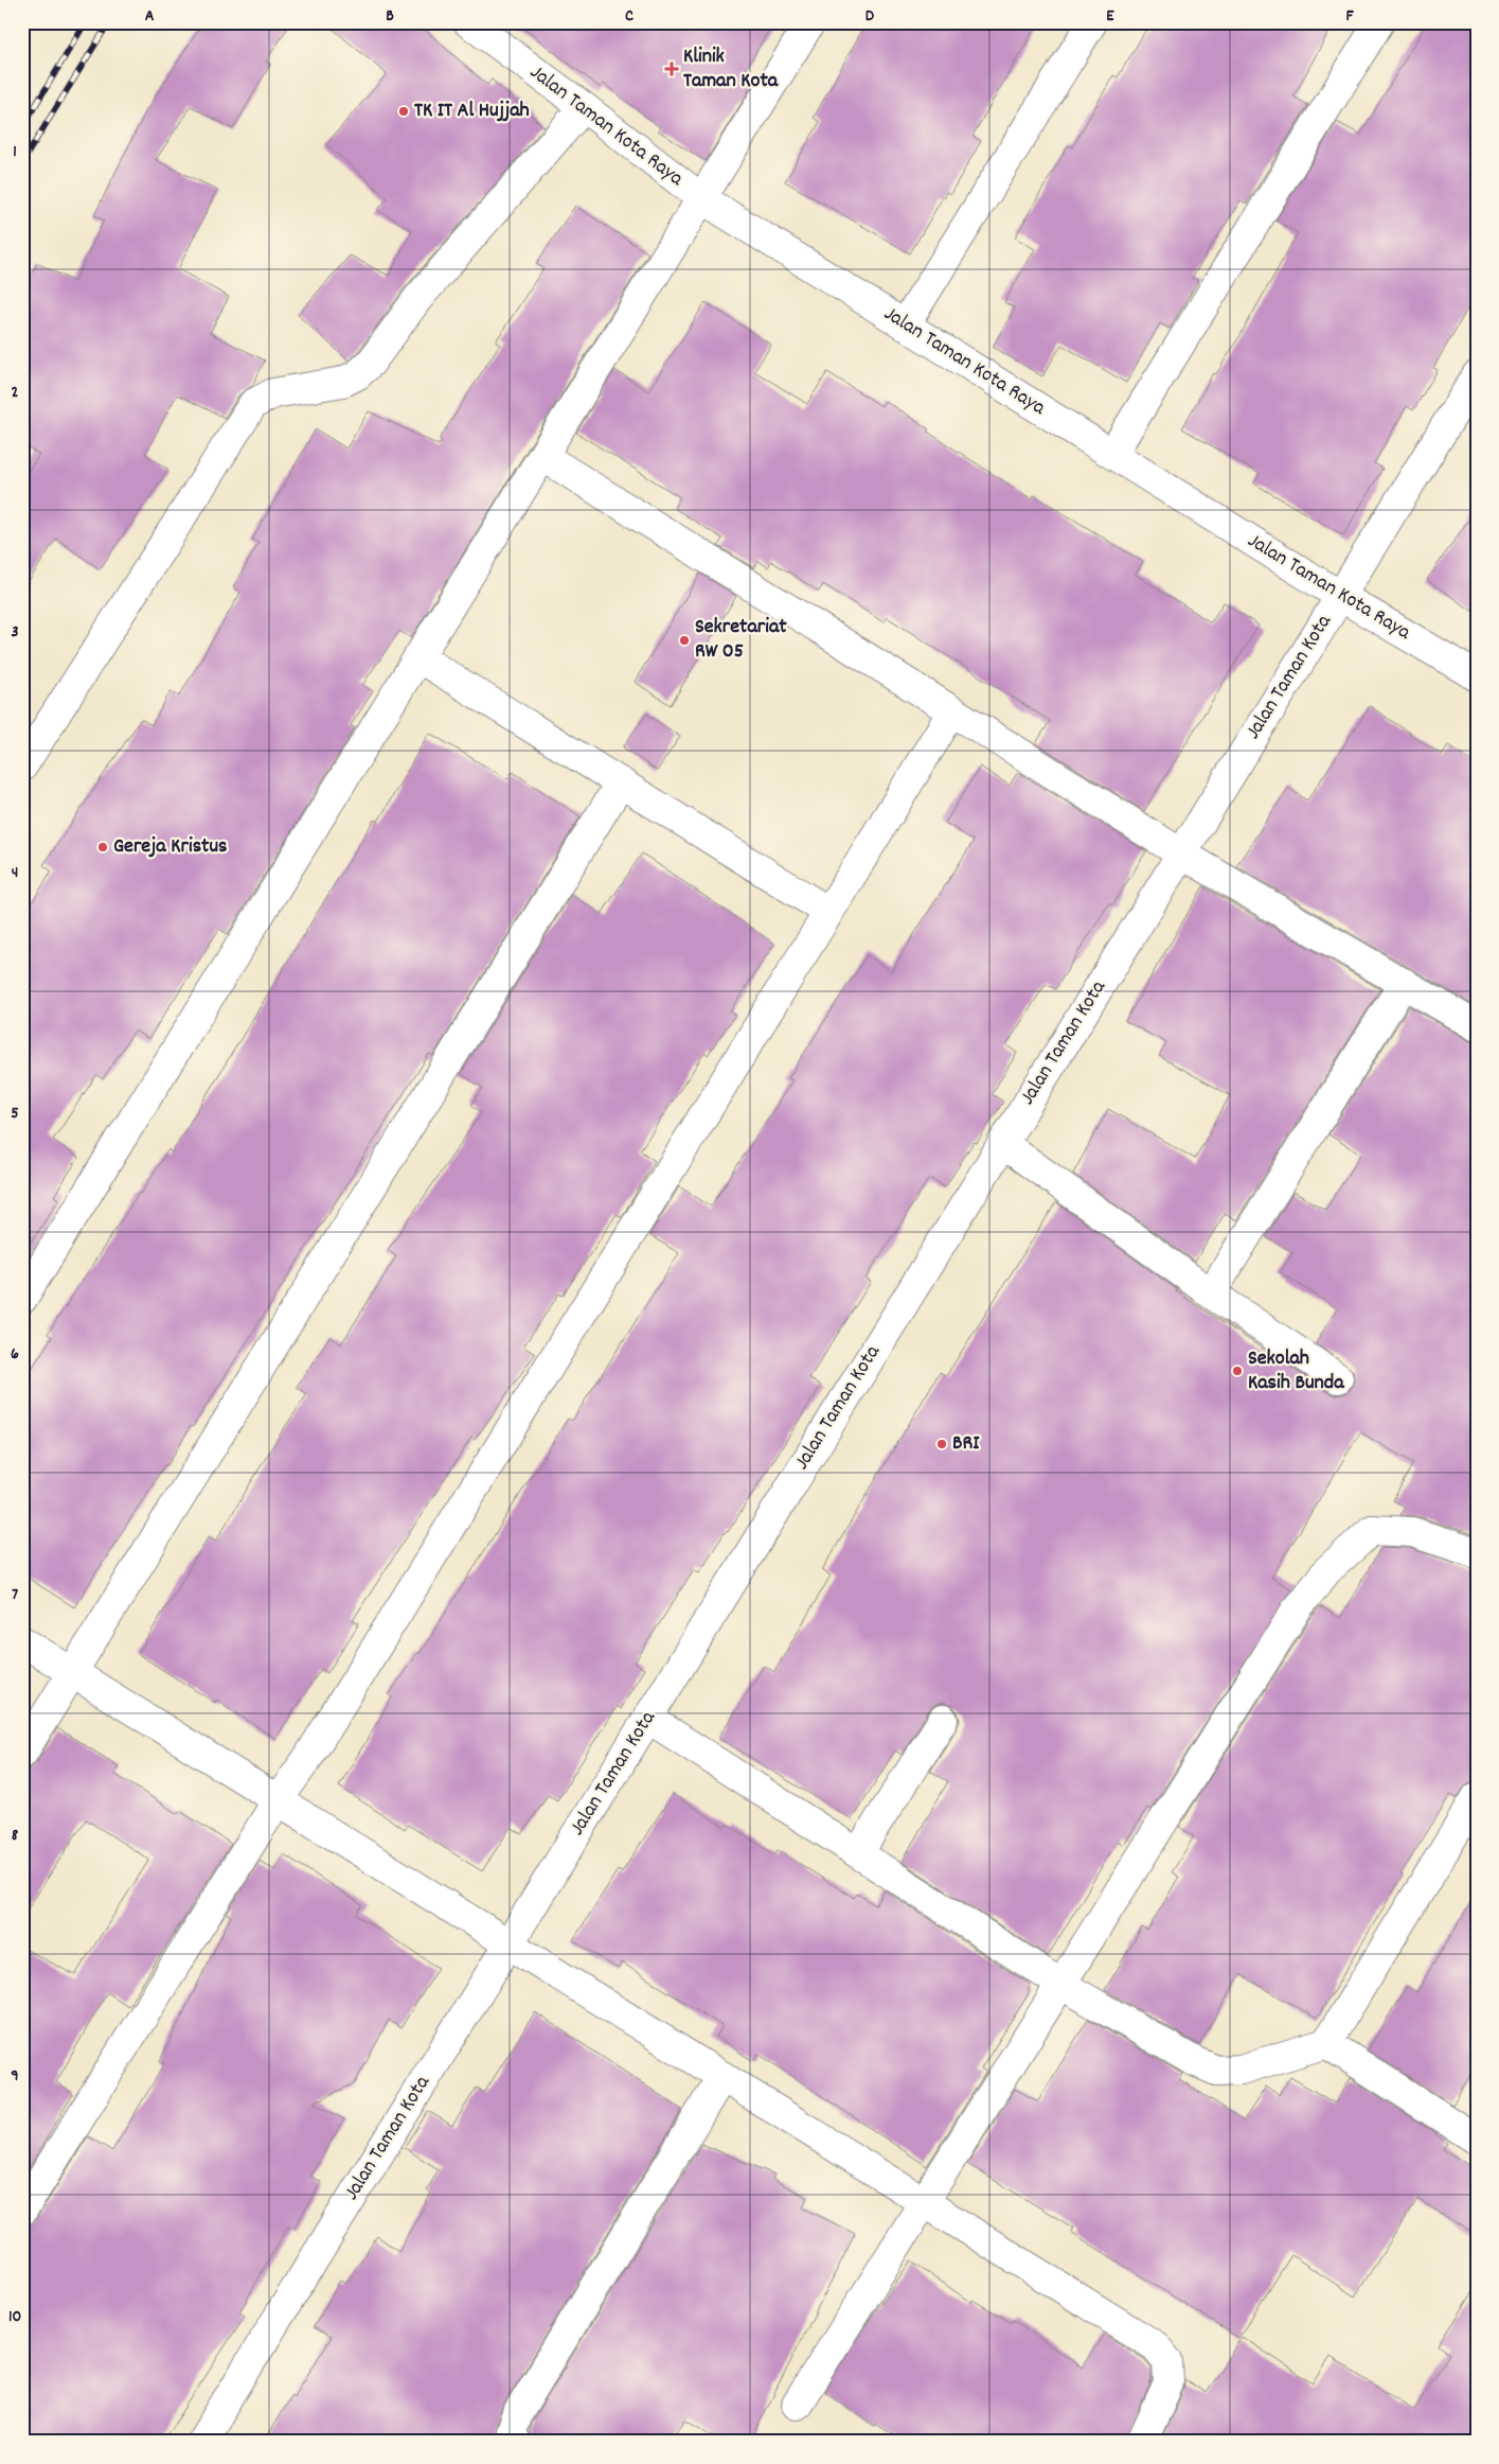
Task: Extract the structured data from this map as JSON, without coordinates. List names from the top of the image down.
{
  "streets": {
    "street": ["Jalan Taman Kota Raya", "Jalan Taman Kota"]
  },
  "crossings": [
    ["Jalan Taman Kota Raya", "Jalan Taman Kota"]
  ],
  "places": {
    "health": ["Klinik Taman Kota"],
    "other": [
      "TK IT Al Hujjah",
      "Sekretariat RW 05",
      "Gereja Kristus",
      "Sekolah Kasih Bunda",
      "BRI"
    ]
  },
  "grid": {
    "columns": [
      "A",
      "B",
      "C",
      "D",
      "E",
      "F"
    ],
    "rows": [
      "1",
      "2",
      "3",
      "4",
      "5",
      "6",
      "7",
      "8",
      "9",
      "10"
    ]
  }
}
